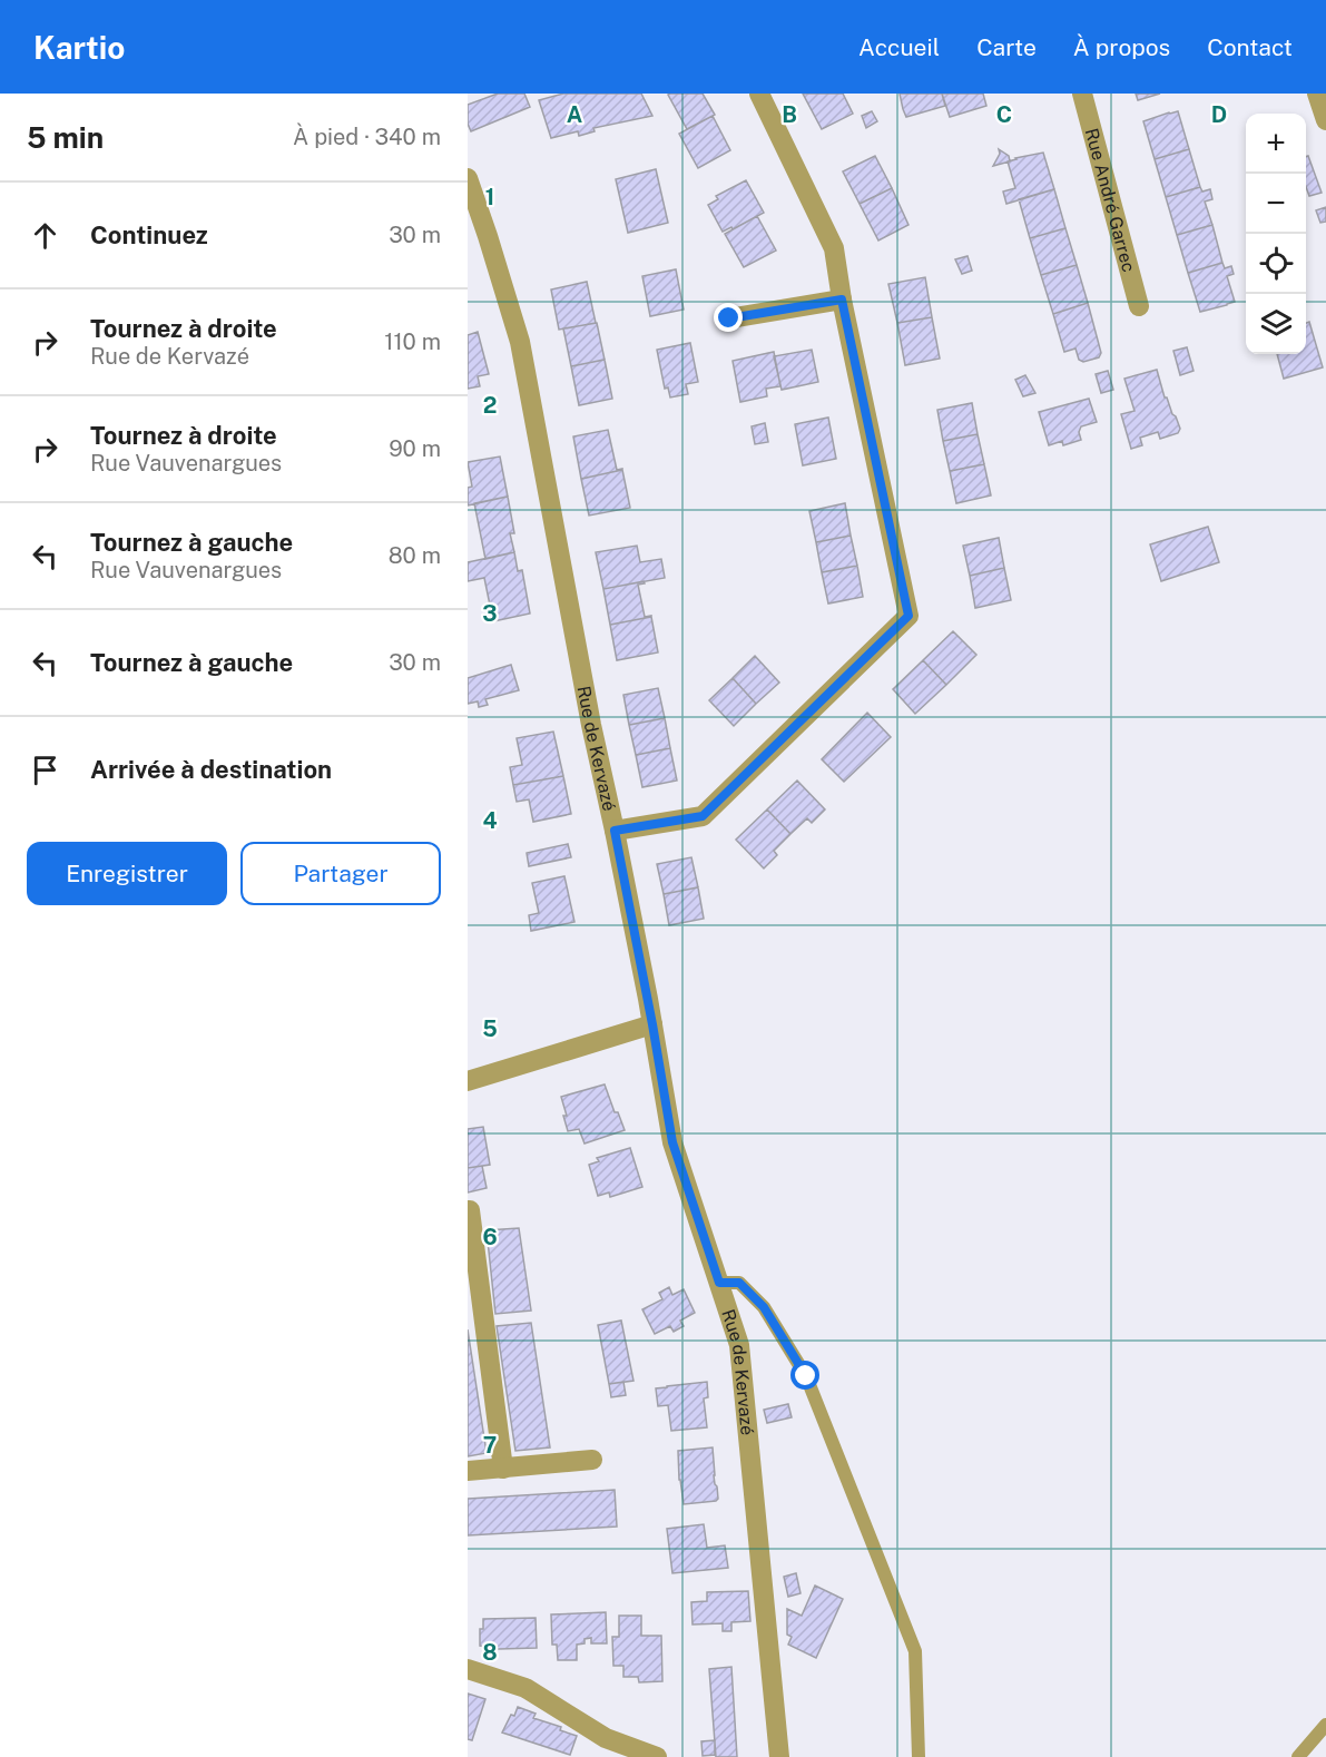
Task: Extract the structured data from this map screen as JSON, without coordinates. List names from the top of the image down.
{
  "streets": {
    "street": ["Rue André Garrec", "Rue de Kervazé"]
  },
  "page": {
    "header": "Kartio",
    "nav": [
      "Accueil",
      "Carte",
      "À propos",
      "Contact"
    ],
    "heading": ["5 min", "À pied · 340 m"],
    "map_buttons": ["+", "−"],
    "list": [
      ["Continuez", "30 m"],
      ["Tournez à droite", "Rue de Kervazé", "110 m"],
      ["Tournez à droite", "Rue Vauvenargues", "90 m"],
      ["Tournez à gauche", "Rue Vauvenargues", "80 m"],
      ["Tournez à gauche", "30 m"],
      "Arrivée à destination"
    ],
    "buttons": ["Enregistrer", "Partager"]
  },
  "grid": {
    "columns": [
      "A",
      "B",
      "C",
      "D"
    ],
    "rows": [
      "1",
      "2",
      "3",
      "4",
      "5",
      "6",
      "7",
      "8"
    ]
  }
}
